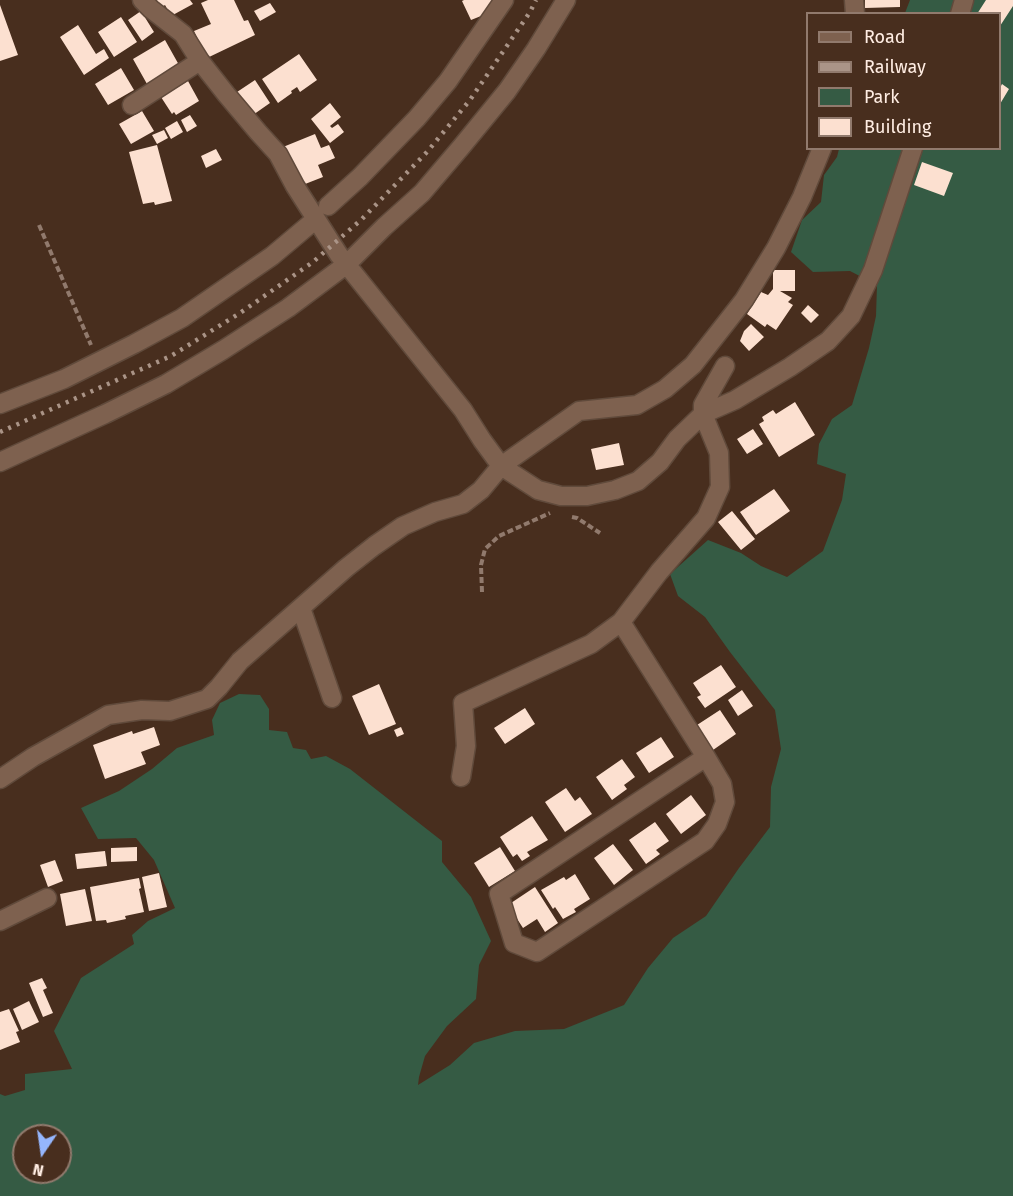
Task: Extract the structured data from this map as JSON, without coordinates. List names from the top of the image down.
{
  "legend": [
    "Road",
    "Railway",
    "Park",
    "Building"
  ],
  "north": "bottom"
}
